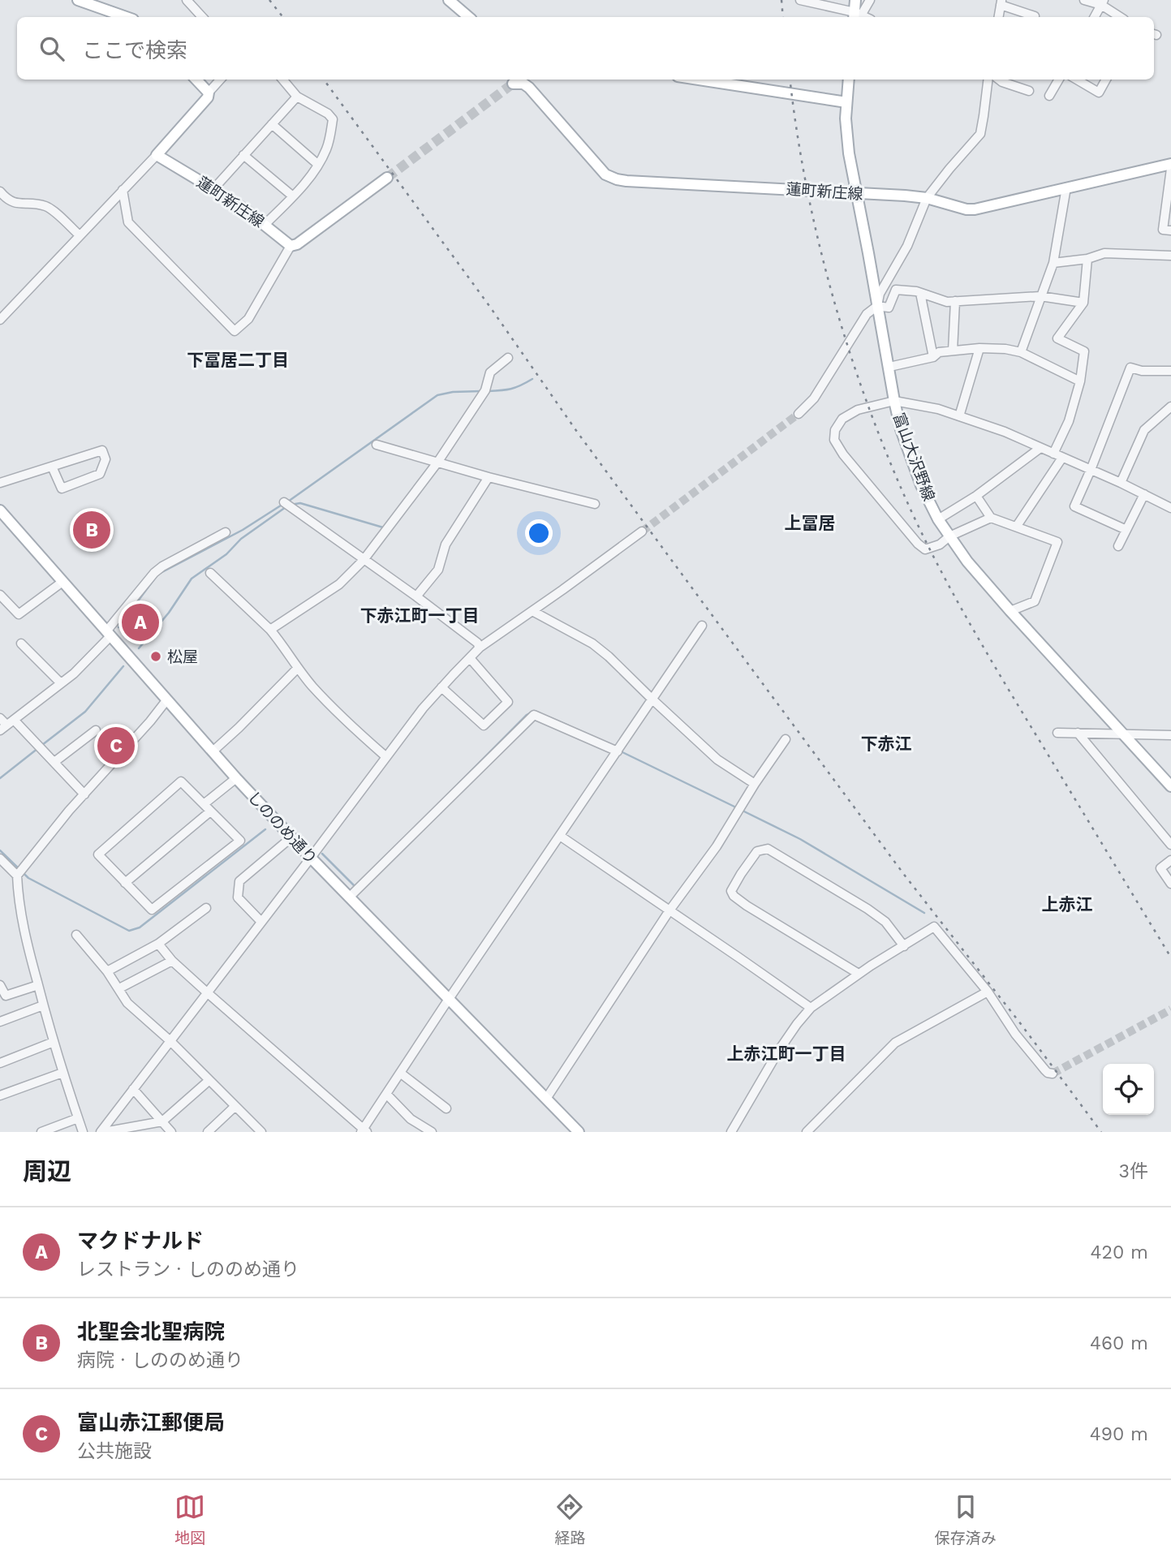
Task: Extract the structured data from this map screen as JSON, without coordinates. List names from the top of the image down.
{
  "streets": {
    "main road": ["蓮町新庄線", "富山大沢野線", "しののめ通り"]
  },
  "crossings": [
    ["蓮町新庄線", "富山大沢野線"]
  ],
  "districts": [
    "下冨居二丁目",
    "上冨居",
    "下赤江町一丁目",
    "下赤江",
    "上赤江",
    "上赤江町一丁目"
  ],
  "places": ["松屋"],
  "page": {
    "search": "ここで検索",
    "pins": ["B", "A", "C"],
    "heading": ["周辺", "3件"],
    "list": [
      {
        "mark": "A",
        "name": "マクドナルド",
        "note": "レストラン · しののめ通り",
        "value": "420 m"
      },
      {
        "mark": "B",
        "name": "北聖会北聖病院",
        "note": "病院 · しののめ通り",
        "value": "460 m"
      },
      {
        "mark": "C",
        "name": "富山赤江郵便局",
        "note": "公共施設",
        "value": "490 m"
      }
    ],
    "nav": ["地図", "経路", "保存済み"]
  }
}
